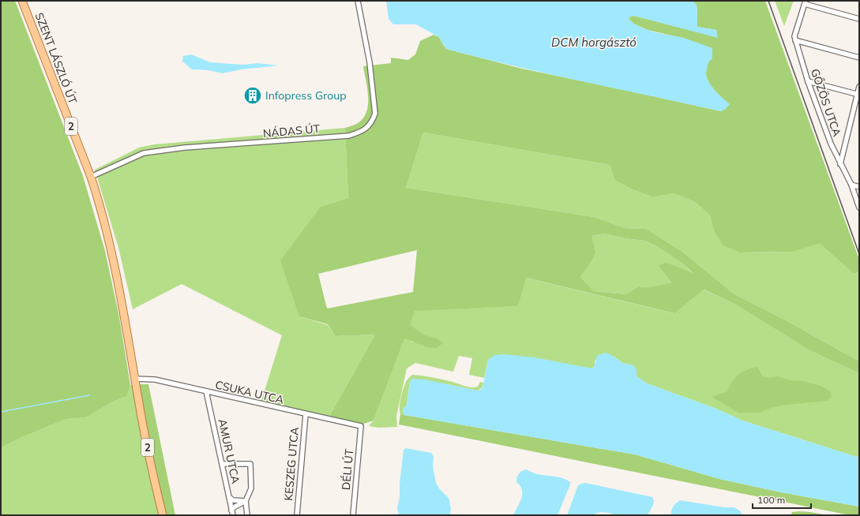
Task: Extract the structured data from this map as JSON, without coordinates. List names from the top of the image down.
{
  "streets": {
    "main road": ["SZENT LÁSZLÓ ÚT", "2"],
    "street": [
      "GŐZÖS UTCA",
      "NÁDAS ÚT",
      "CSUKA UTCA",
      "AMUR UTCA",
      "KESZEG UTCA",
      "DÉLI ÚT"
    ]
  },
  "crossings": [
    ["SZENT LÁSZLÓ ÚT", "2"],
    ["SZENT LÁSZLÓ ÚT", "NÁDAS ÚT"],
    ["2", "NÁDAS ÚT"],
    ["2", "CSUKA UTCA"],
    ["CSUKA UTCA", "AMUR UTCA"],
    ["CSUKA UTCA", "KESZEG UTCA"],
    ["CSUKA UTCA", "DÉLI ÚT"]
  ],
  "water": ["DCM horgásztó"],
  "places": {
    "building": ["Infopress Group"]
  },
  "scale_bar": "100 m"
}
